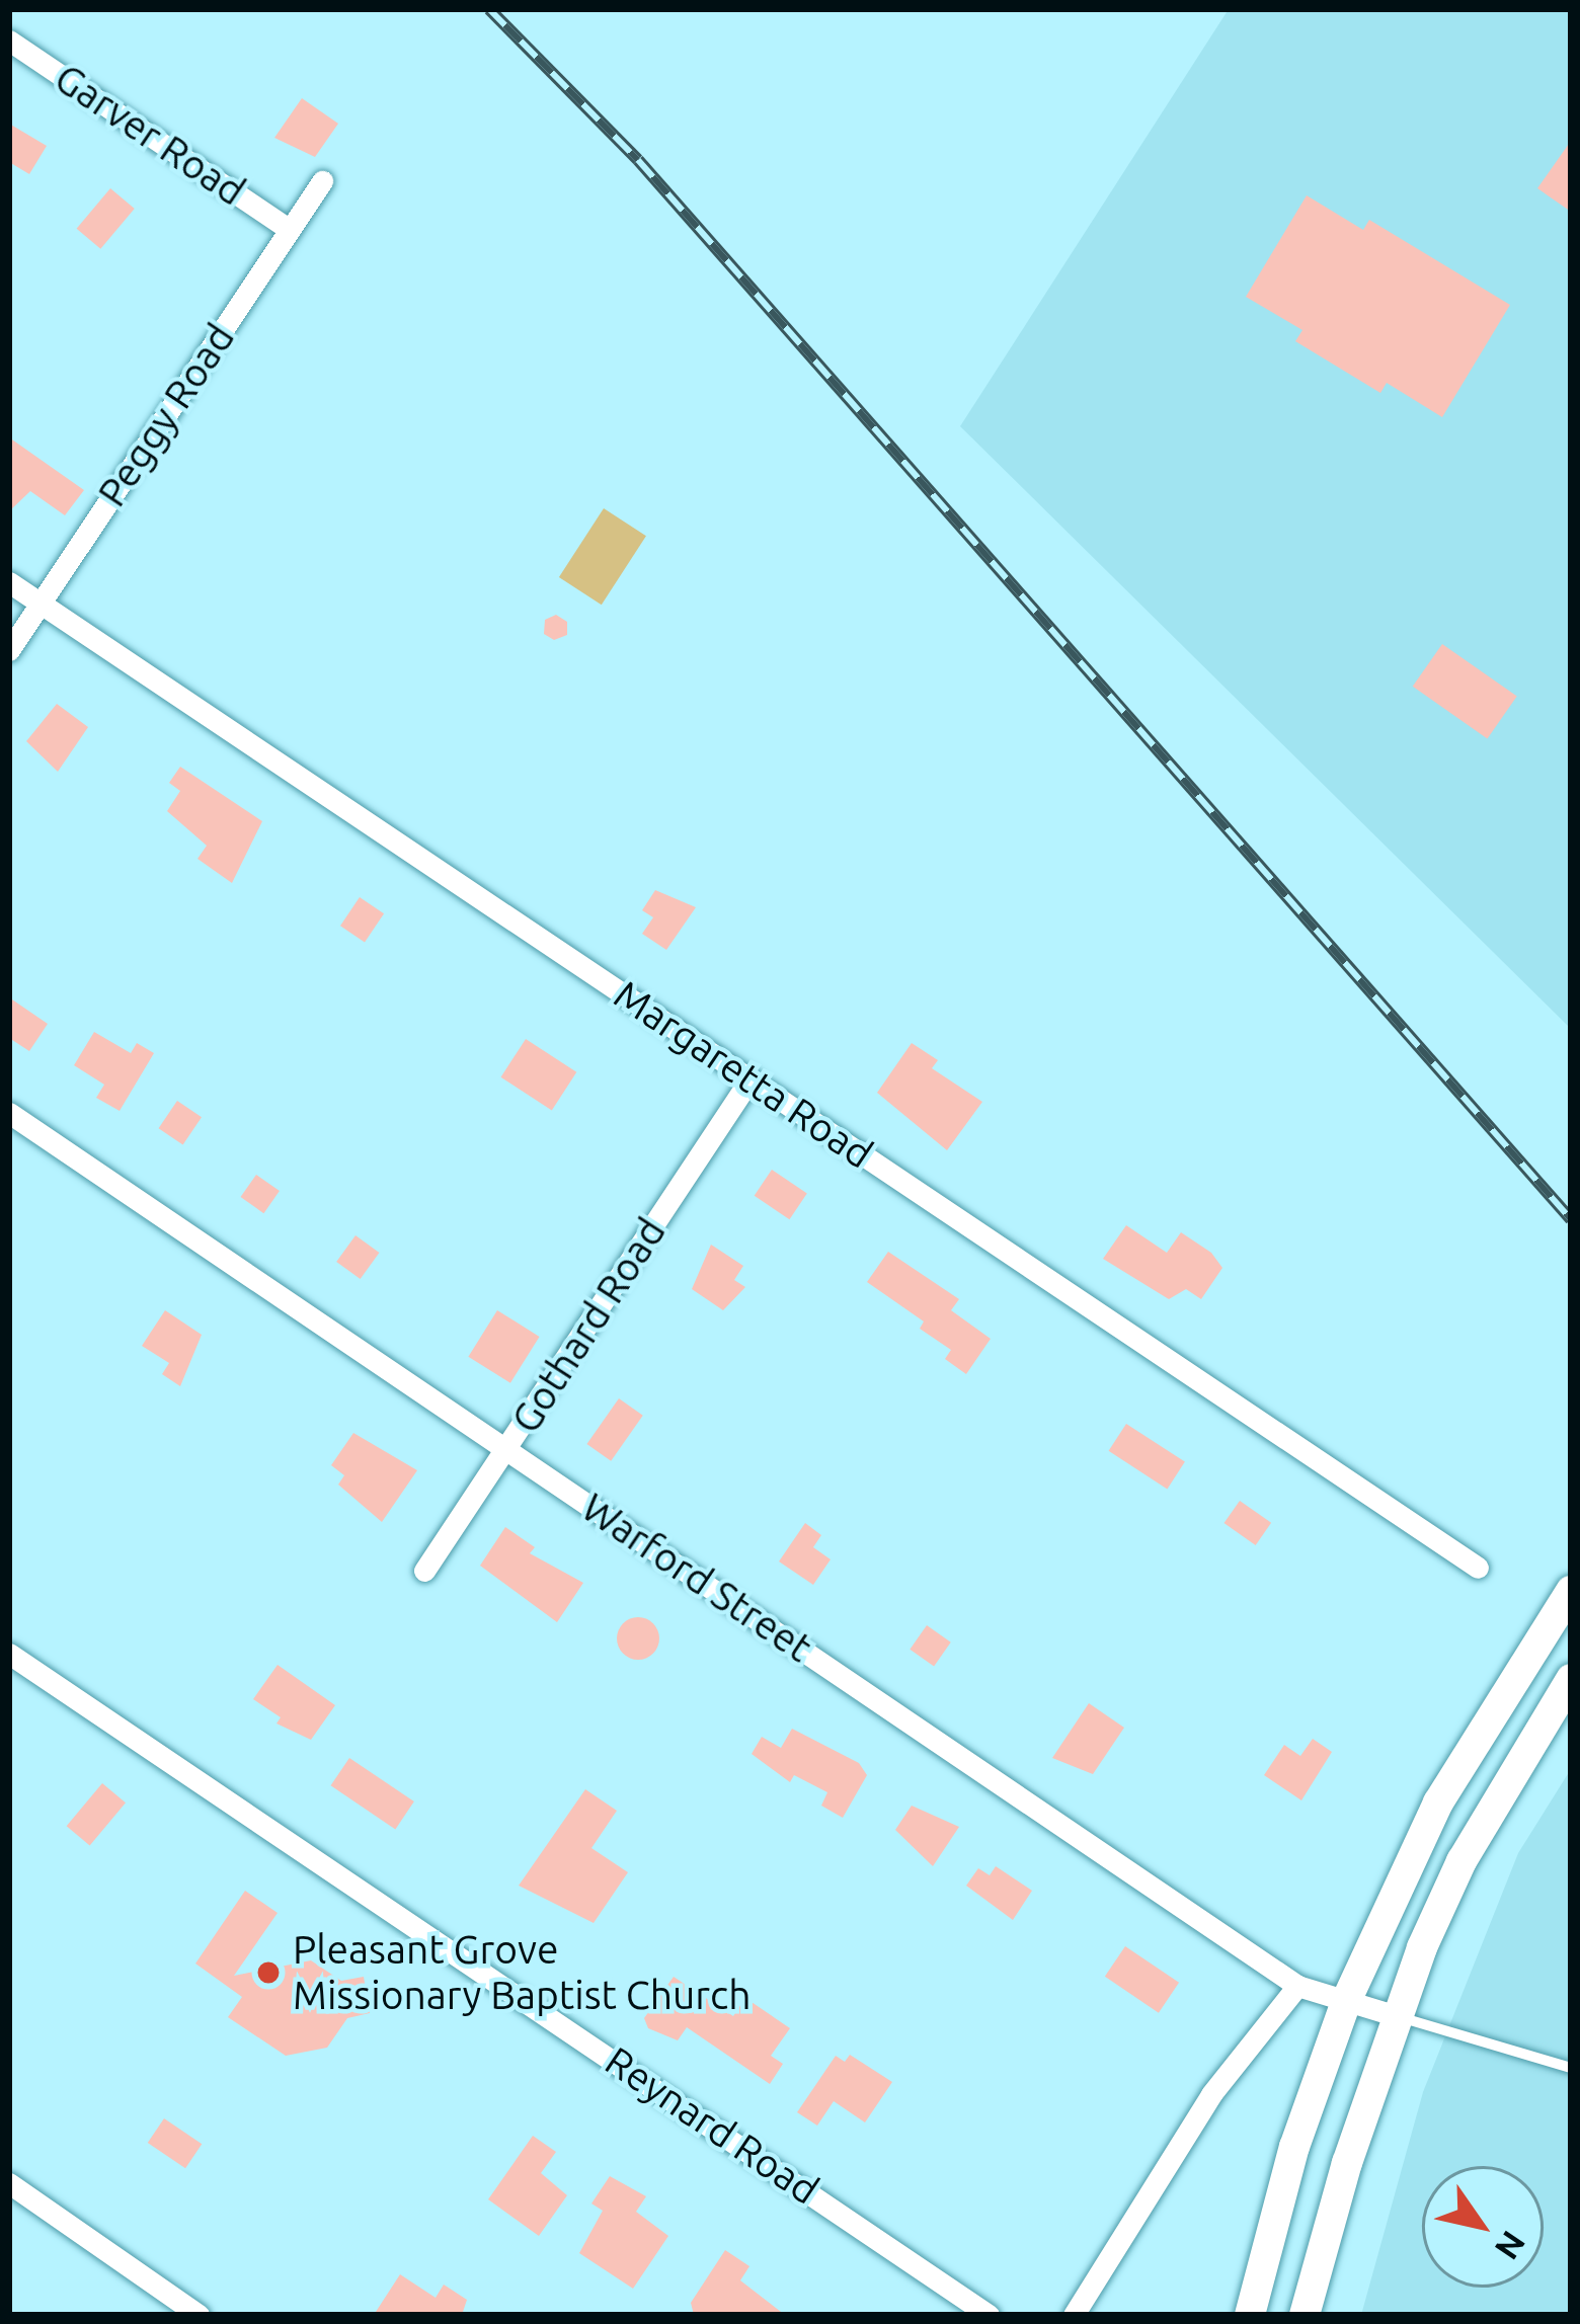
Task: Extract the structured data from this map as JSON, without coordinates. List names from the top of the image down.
{
  "streets": {
    "street": [
      "Garver Road",
      "Peggy Road",
      "Margaretta Road",
      "Gothard Road",
      "Warford Street",
      "Reynard Road"
    ]
  },
  "crossings": [
    ["Garver Road", "Peggy Road"],
    ["Peggy Road", "Margaretta Road"],
    ["Margaretta Road", "Gothard Road"],
    ["Gothard Road", "Warford Street"]
  ],
  "places": ["Pleasant Grove Missionary Baptist Church"],
  "north": "bottom right"
}
